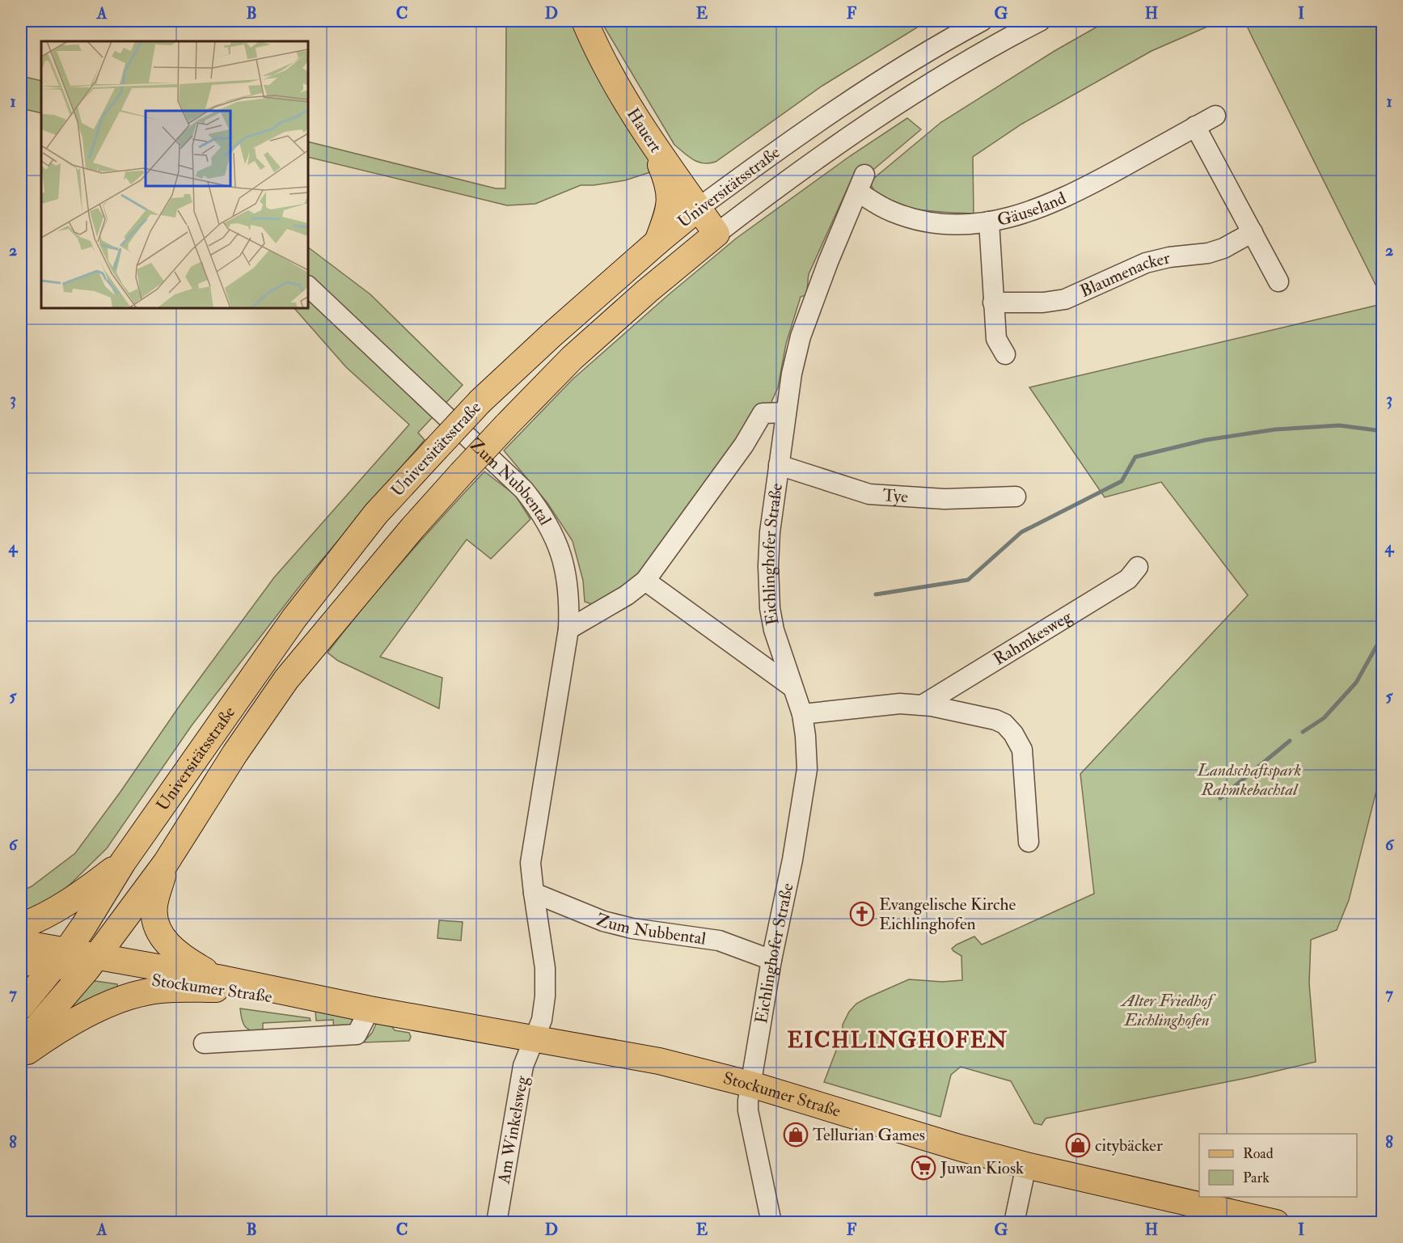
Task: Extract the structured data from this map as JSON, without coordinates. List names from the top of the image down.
{
  "streets": {
    "main road": ["Hauert", "Universitätsstraße", "Stockumer Straße"],
    "street": [
      "Gäuseland",
      "Blaumenacker",
      "Zum Nubbental",
      "Tye",
      "Eichlinghofer Straße",
      "Rahmkesweg",
      "Am Winkelsweg"
    ]
  },
  "crossings": [
    ["Hauert", "Universitätsstraße"],
    ["Universitätsstraße", "Stockumer Straße"],
    ["Gäuseland", "Eichlinghofer Straße"],
    ["Zum Nubbental", "Eichlinghofer Straße"],
    ["Zum Nubbental", "Stockumer Straße"],
    ["Zum Nubbental", "Am Winkelsweg"],
    ["Tye", "Eichlinghofer Straße"],
    ["Eichlinghofer Straße", "Stockumer Straße"],
    ["Stockumer Straße", "Am Winkelsweg"]
  ],
  "districts": ["EICHLINGHOFEN"],
  "parks": ["Landschaftspark Rahmkebachtal", "Alter Friedhof Eichlinghofen"],
  "places": {
    "church": ["Evangelische Kirche Eichlinghofen"],
    "shop": ["Tellurian Games", "citybäcker"],
    "supermarket": ["Juwan Kiosk"]
  },
  "legend": ["Road", "Park"],
  "grid": {
    "columns": [
      "A",
      "B",
      "C",
      "D",
      "E",
      "F",
      "G",
      "H",
      "I"
    ],
    "rows": [
      "1",
      "2",
      "3",
      "4",
      "5",
      "6",
      "7",
      "8"
    ]
  }
}
